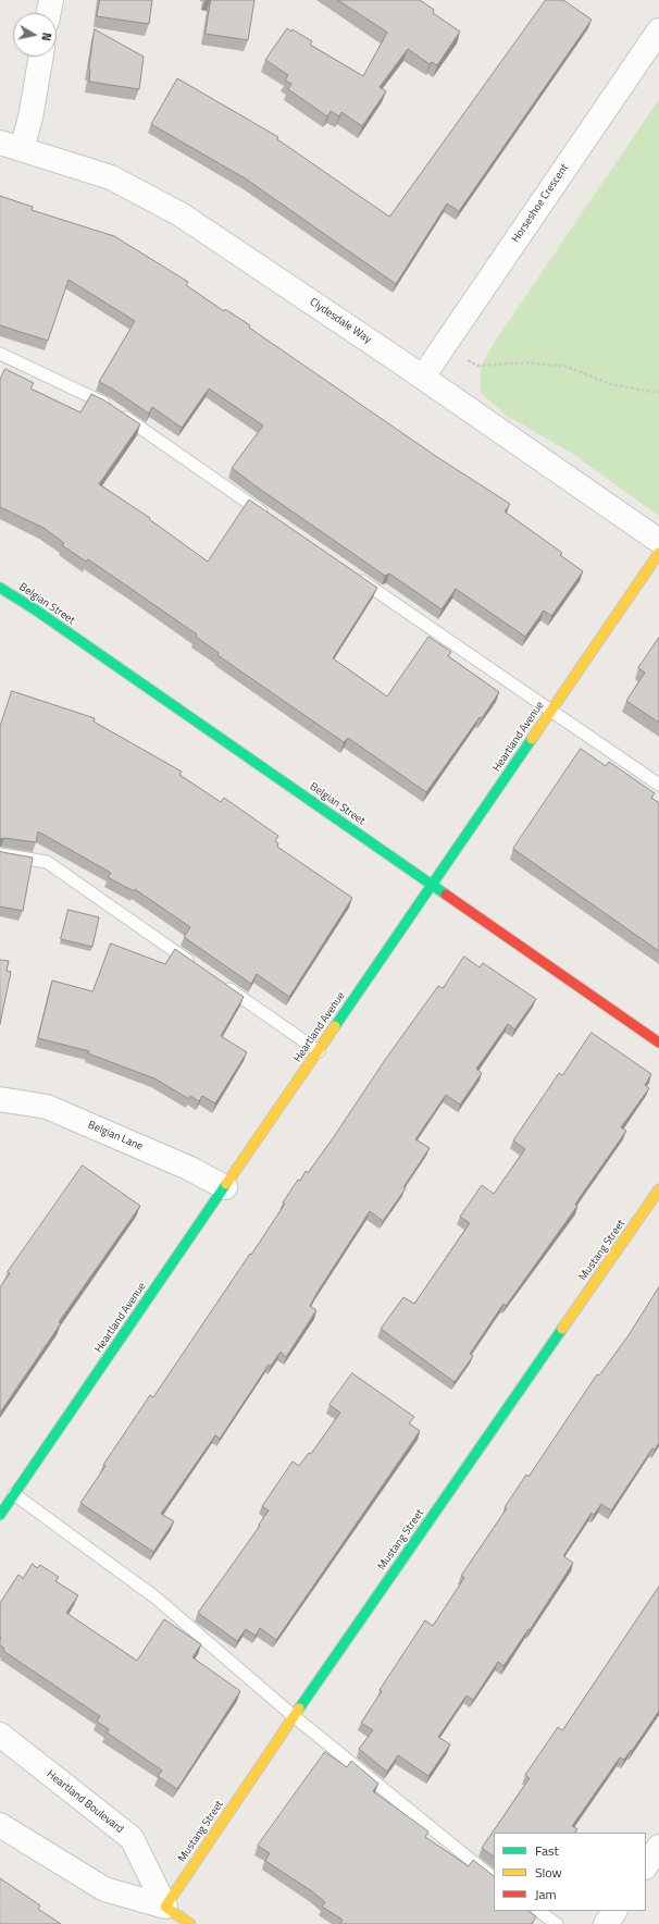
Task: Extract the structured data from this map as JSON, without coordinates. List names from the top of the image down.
{
  "streets": {
    "street": [
      "Horseshoe Crescent",
      "Clydesdale Way",
      "Belgian Street",
      "Heartland Avenue",
      "Belgian Lane",
      "Mustang Street",
      "Heartland Boulevard"
    ]
  },
  "crossings": [
    ["Horseshoe Crescent", "Clydesdale Way"],
    ["Belgian Street", "Heartland Avenue"],
    ["Heartland Avenue", "Belgian Lane"],
    ["Mustang Street", "Heartland Boulevard"]
  ],
  "legend": ["Fast", "Slow", "Jam"],
  "north": "right"
}
